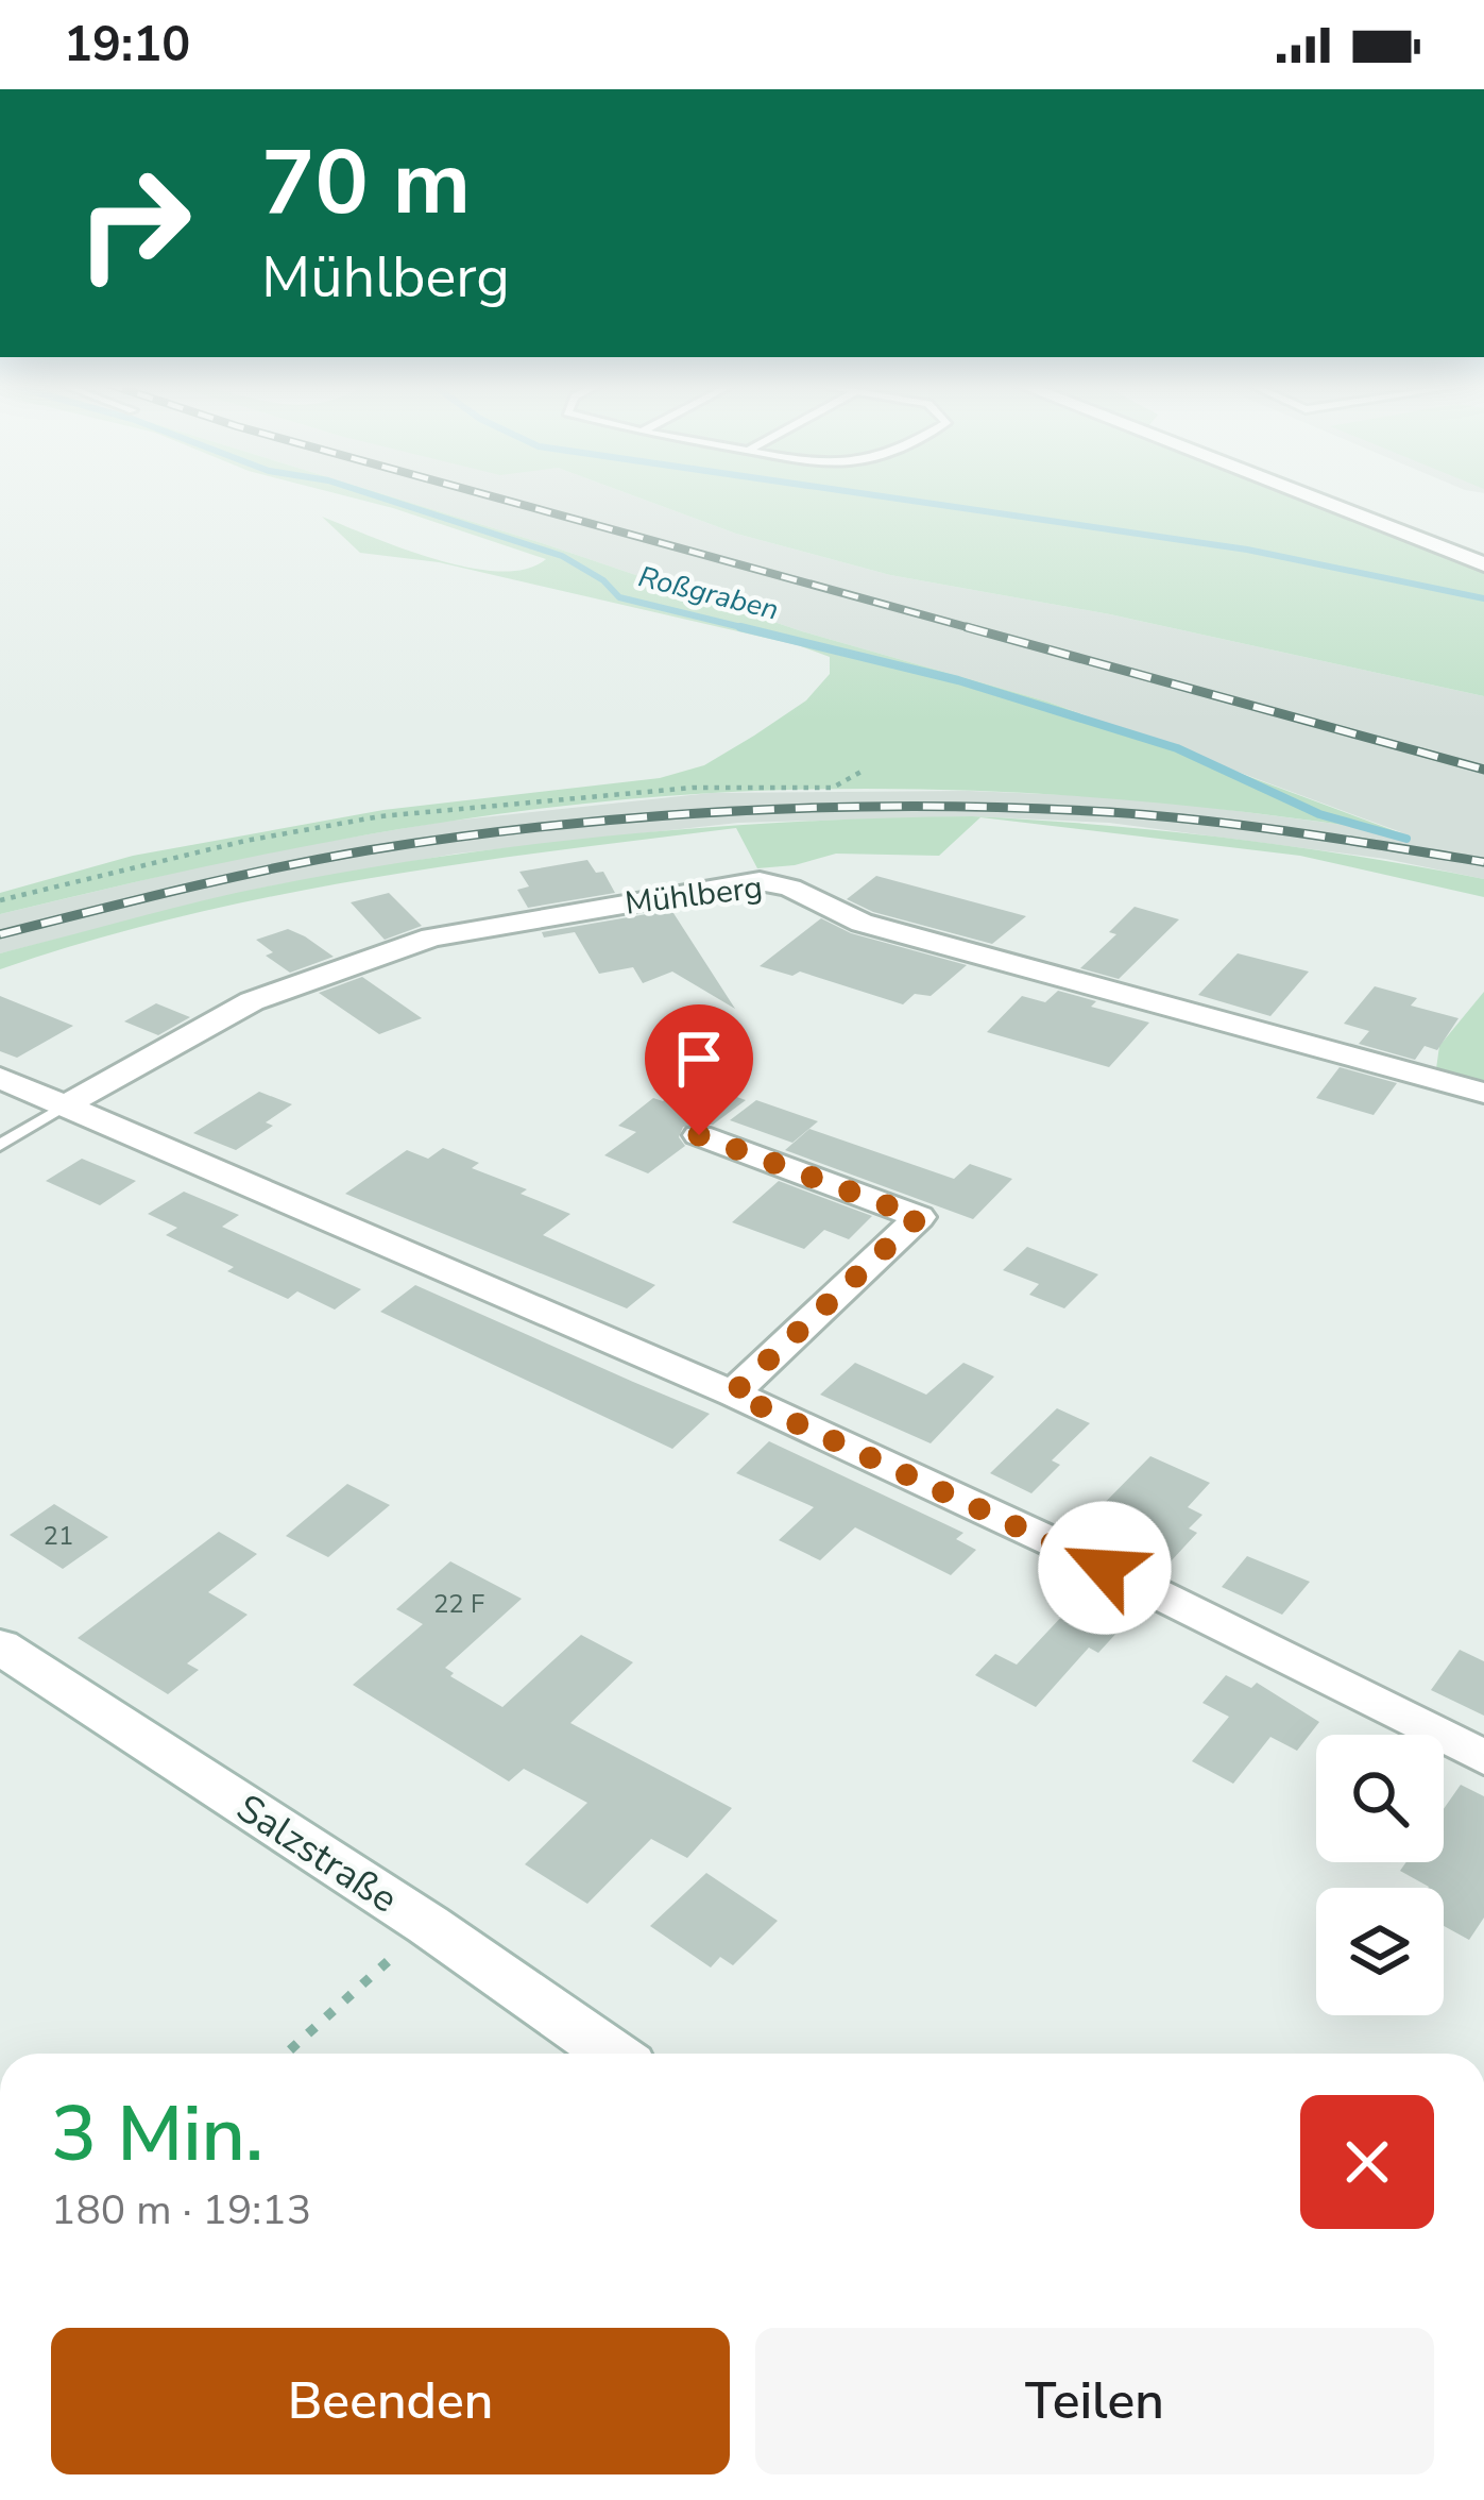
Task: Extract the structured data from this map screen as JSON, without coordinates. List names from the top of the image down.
{
  "streets": {
    "street": ["Mühlberg", "Salzstraße"]
  },
  "water": ["Roßgraben"],
  "house_numbers": ["21", "22 F"],
  "page": {
    "status": "19:10",
    "turn": ["70 m", "Mühlberg"],
    "heading": ["3 Min.", "180 m · 19:13"],
    "buttons": ["Beenden", "Teilen"]
  }
}
